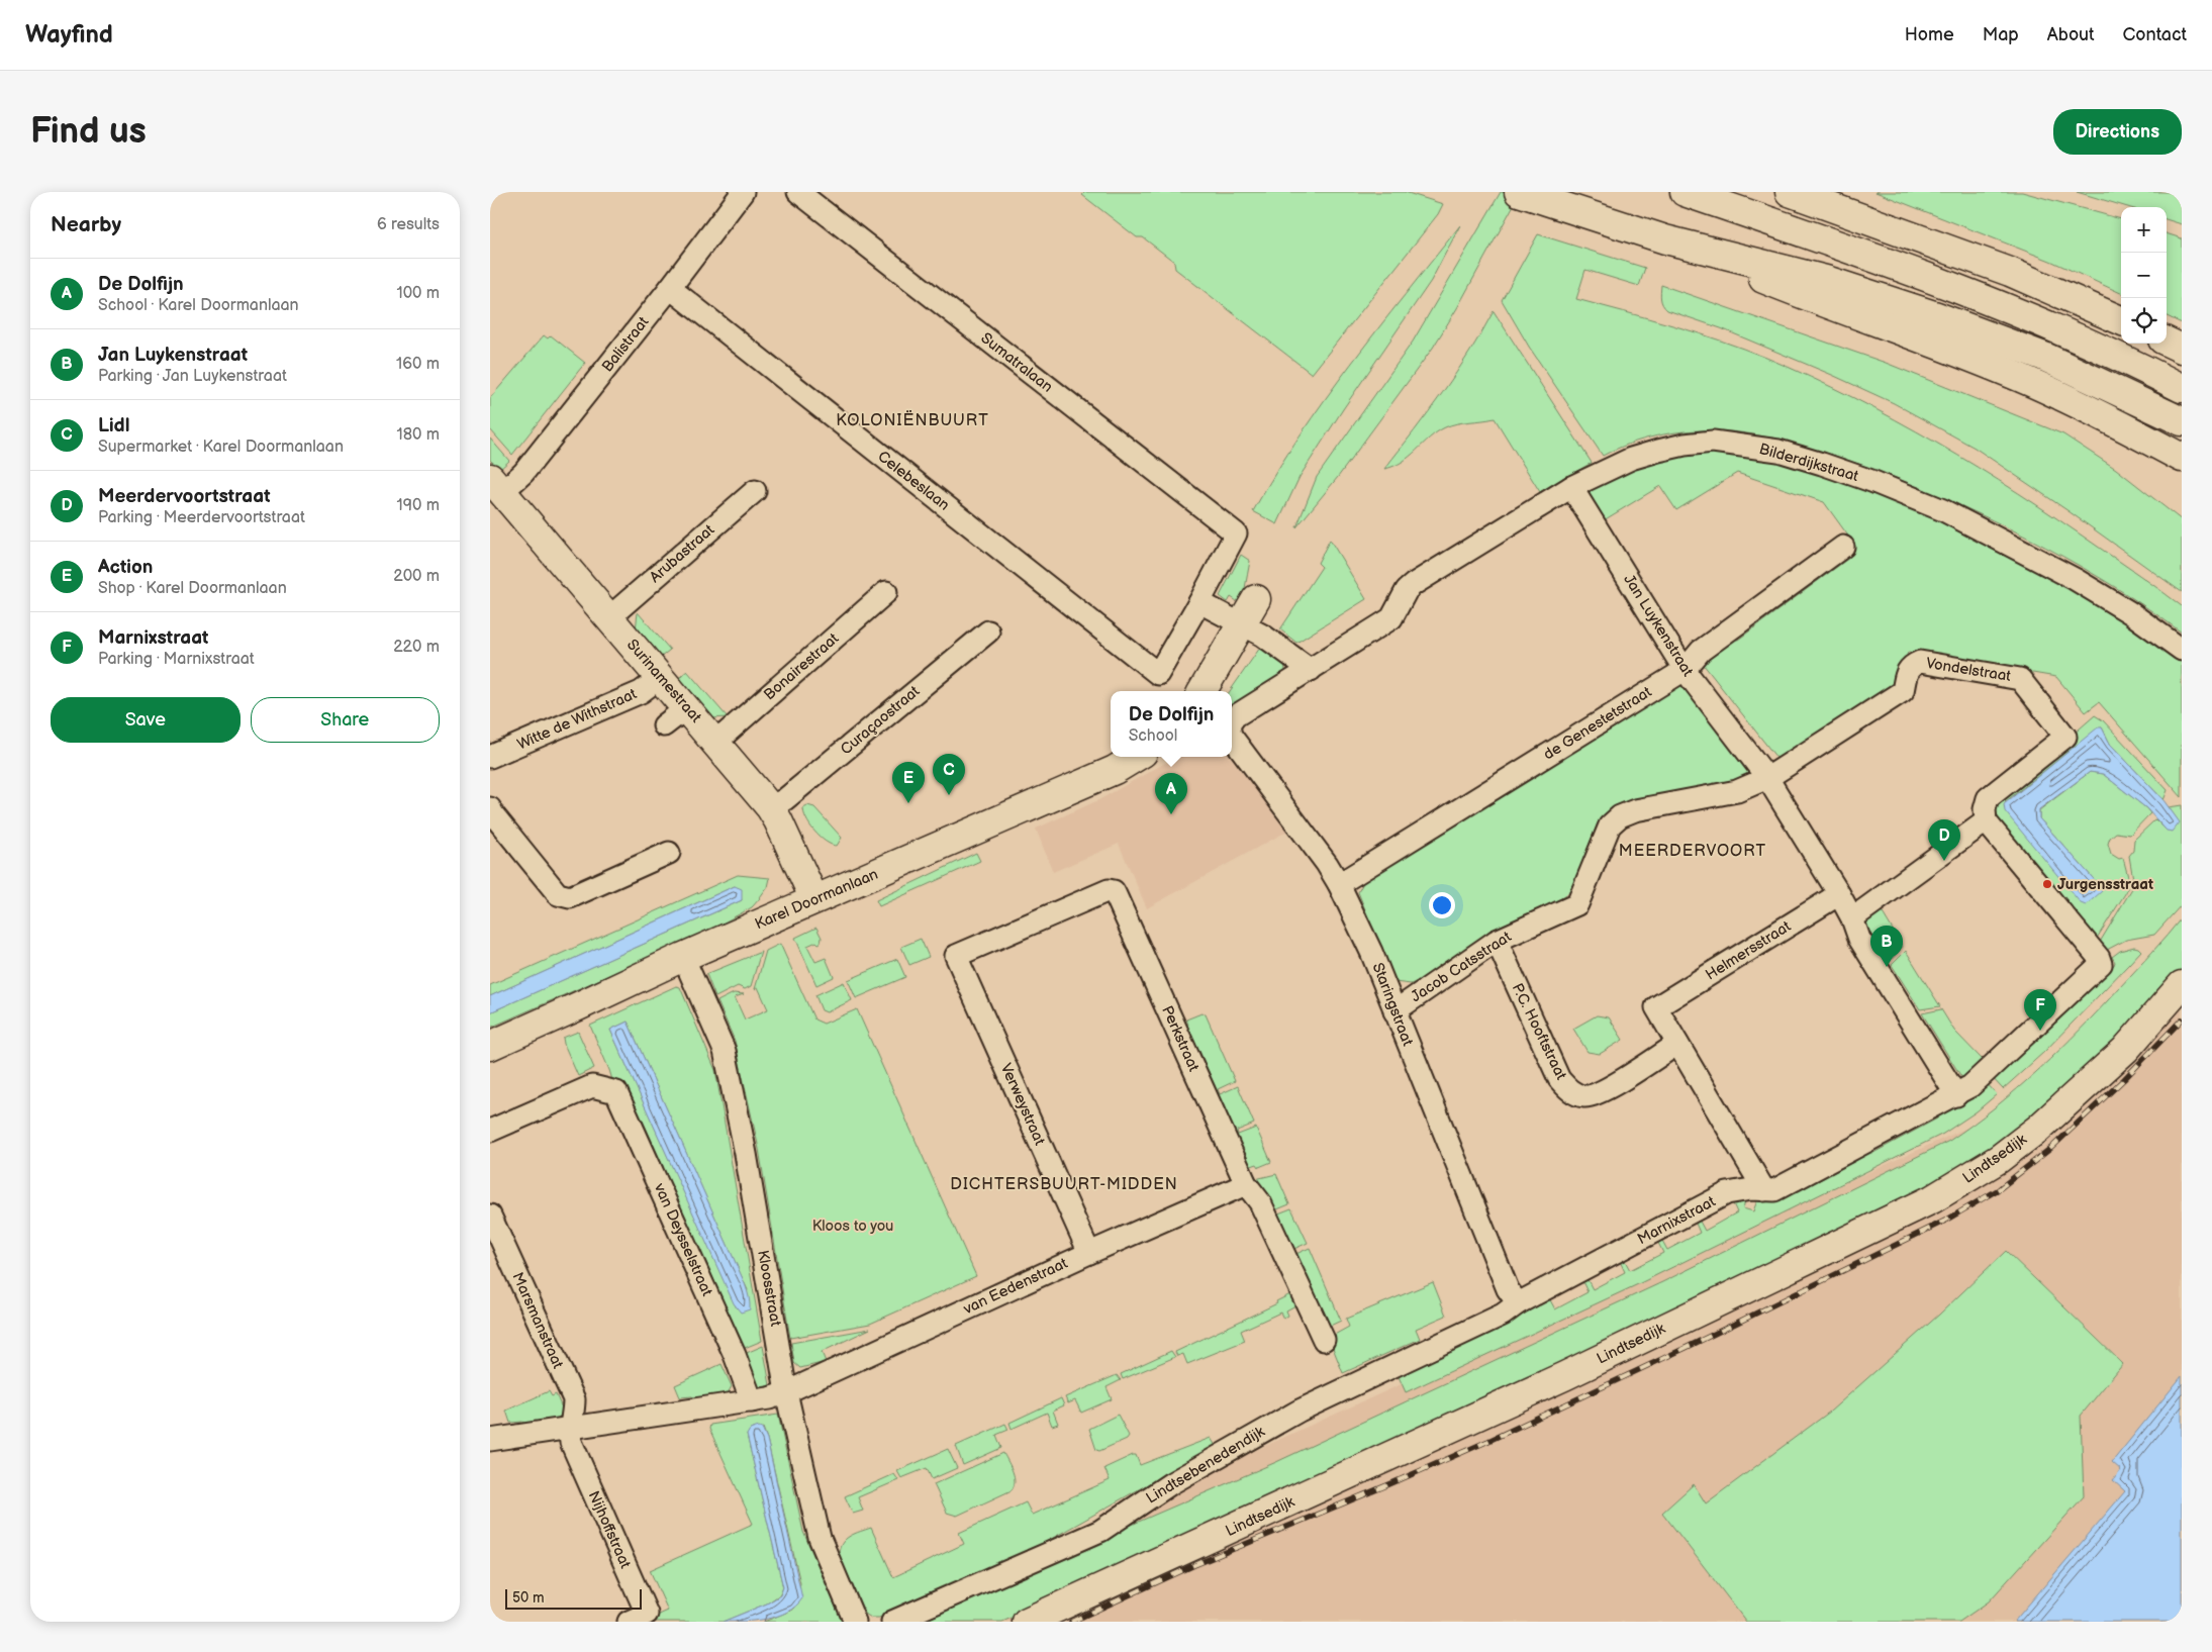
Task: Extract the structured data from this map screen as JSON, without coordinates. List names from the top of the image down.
{
  "streets": {
    "main road": ["Surinamestraat", "Karel Doormanlaan", "Lindtsedijk"],
    "street": [
      "Balistraat",
      "Sumatralaan",
      "Bilderdijkstraat",
      "Celebeslaan",
      "Arubastraat",
      "Jan Luykenstraat",
      "Bonairestraat",
      "Vondelstraat",
      "Witte de Withstraat",
      "Curaçaostraat",
      "de Genestetstraat",
      "Helmersstraat",
      "Jacob Catsstraat",
      "Staringstraat",
      "P.C. Hooftstraat",
      "Perkstraat",
      "Verweystraat",
      "Marnixstraat",
      "van Deysselstraat",
      "van Eedenstraat",
      "Kloosstraat",
      "Marsmanstraat",
      "Lindtsebenedendijk",
      "Nijhoffstraat"
    ]
  },
  "crossings": [
    ["Balistraat", "Celebeslaan"],
    ["Balistraat", "Surinamestraat"],
    ["Sumatralaan", "Celebeslaan"],
    ["Bilderdijkstraat", "Jan Luykenstraat"],
    ["Arubastraat", "Surinamestraat"],
    ["Jan Luykenstraat", "Vondelstraat"],
    ["Jan Luykenstraat", "de Genestetstraat"],
    ["Jan Luykenstraat", "Helmersstraat"],
    ["Jan Luykenstraat", "Jacob Catsstraat"],
    ["Jan Luykenstraat", "Marnixstraat"],
    ["Bonairestraat", "Surinamestraat"],
    ["Vondelstraat", "Jacob Catsstraat"],
    ["Vondelstraat", "Marnixstraat"],
    ["Surinamestraat", "Witte de Withstraat"],
    ["Surinamestraat", "Curaçaostraat"],
    ["Surinamestraat", "Karel Doormanlaan"],
    ["de Genestetstraat", "Staringstraat"],
    ["Karel Doormanlaan", "Kloosstraat"],
    ["Helmersstraat", "P.C. Hooftstraat"],
    ["Jacob Catsstraat", "Staringstraat"],
    ["Jacob Catsstraat", "P.C. Hooftstraat"],
    ["Staringstraat", "Marnixstraat"],
    ["Staringstraat", "Lindtsebenedendijk"],
    ["Perkstraat", "Verweystraat"],
    ["Perkstraat", "van Eedenstraat"],
    ["Verweystraat", "van Eedenstraat"],
    ["Marnixstraat", "Lindtsebenedendijk"],
    ["van Eedenstraat", "Kloosstraat"],
    ["Marsmanstraat", "Nijhoffstraat"]
  ],
  "districts": ["KOLONIËNBUURT", "MEERDERVOORT", "DICHTERSBUURT-MIDDEN"],
  "parks": ["Kloos to you"],
  "places": ["Jurgensstraat"],
  "scale_bar": "50 m",
  "page": {
    "header": "Wayfind",
    "nav": [
      "Home",
      "Map",
      "About",
      "Contact"
    ],
    "buttons": [
      "Directions",
      ["Save", "Share"]
    ],
    "title": "Find us",
    "heading": ["Nearby", "6 results"],
    "map_buttons": ["+", "−"],
    "list": [
      {
        "mark": "A",
        "name": "De Dolfijn",
        "note": "School · Karel Doormanlaan",
        "value": "100 m"
      },
      {
        "mark": "B",
        "name": "Jan Luykenstraat",
        "note": "Parking · Jan Luykenstraat",
        "value": "160 m"
      },
      {
        "mark": "C",
        "name": "Lidl",
        "note": "Supermarket · Karel Doormanlaan",
        "value": "180 m"
      },
      {
        "mark": "D",
        "name": "Meerdervoortstraat",
        "note": "Parking · Meerdervoortstraat",
        "value": "190 m"
      },
      {
        "mark": "E",
        "name": "Action",
        "note": "Shop · Karel Doormanlaan",
        "value": "200 m"
      },
      {
        "mark": "F",
        "name": "Marnixstraat",
        "note": "Parking · Marnixstraat",
        "value": "220 m"
      }
    ],
    "popup": ["De Dolfijn", "School"],
    "pins": [
      "C",
      "E",
      "A",
      "D",
      "B",
      "F"
    ],
    "scale": "50 m"
  }
}
